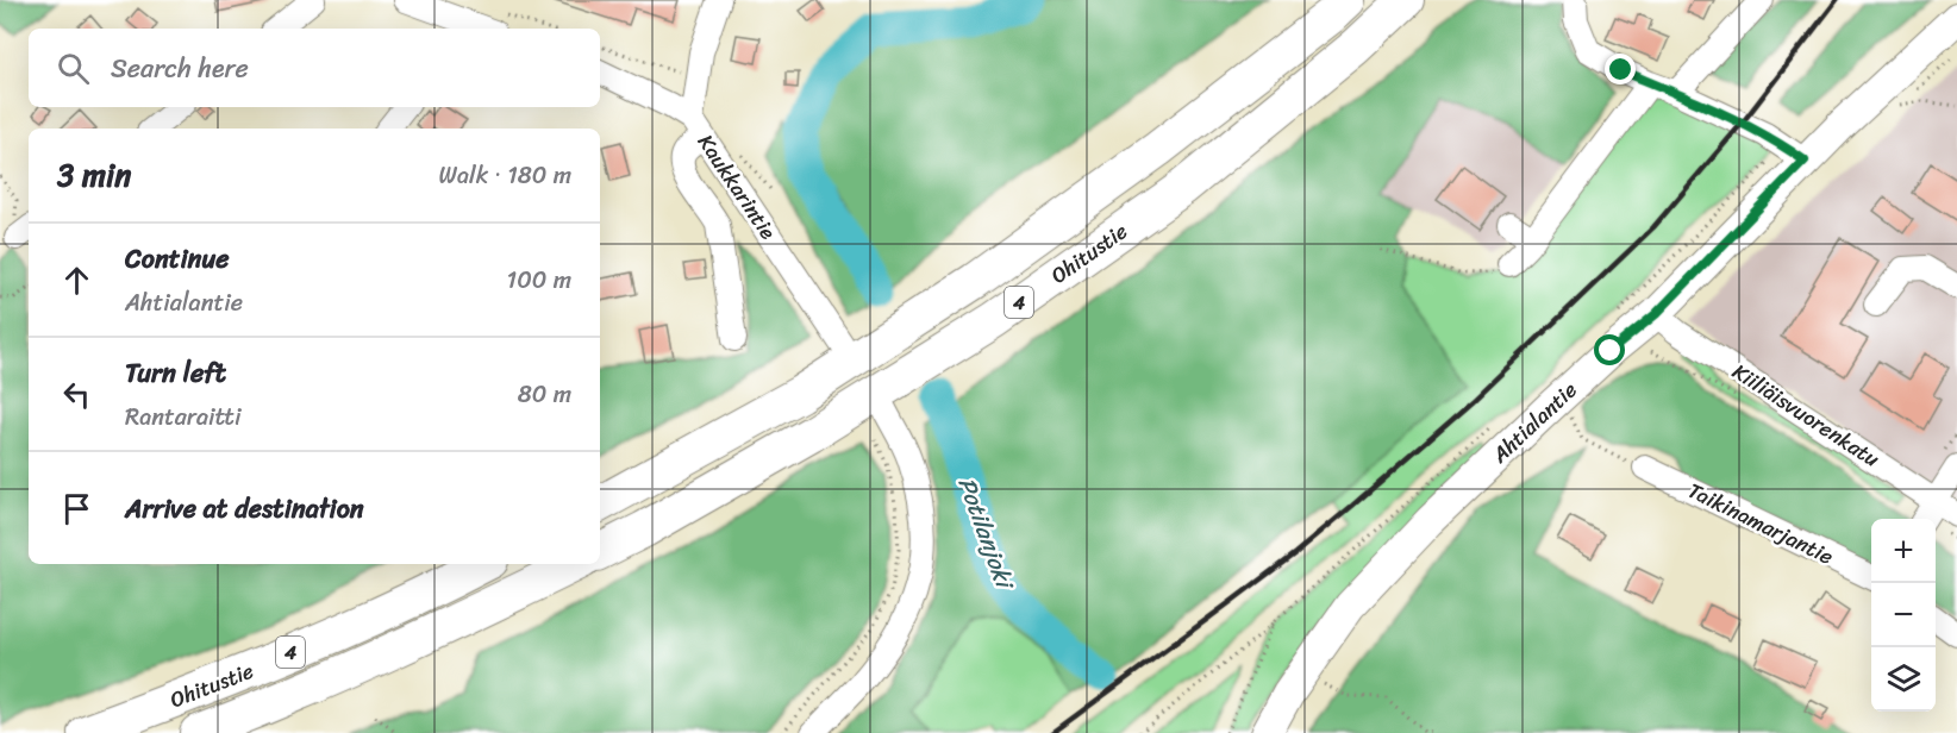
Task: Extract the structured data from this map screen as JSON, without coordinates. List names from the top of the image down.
{
  "streets": {
    "highway": ["Ohitustie", "4"],
    "main road": ["Ahtialantie"],
    "street": ["Kaukkarintie", "Kiiliäisvuorenkatu", "Taikinamarjantie"]
  },
  "crossings": [
    ["Kiiliäisvuorenkatu", "Ahtialantie"]
  ],
  "water": ["Potilanjoki"],
  "page": {
    "search": "Search here",
    "heading": ["3 min", "Walk · 180 m"],
    "list": [
      ["Continue", "Ahtialantie", "100 m"],
      ["Turn left", "Rantaraitti", "80 m"],
      "Arrive at destination"
    ],
    "map_buttons": ["+", "−"]
  }
}
